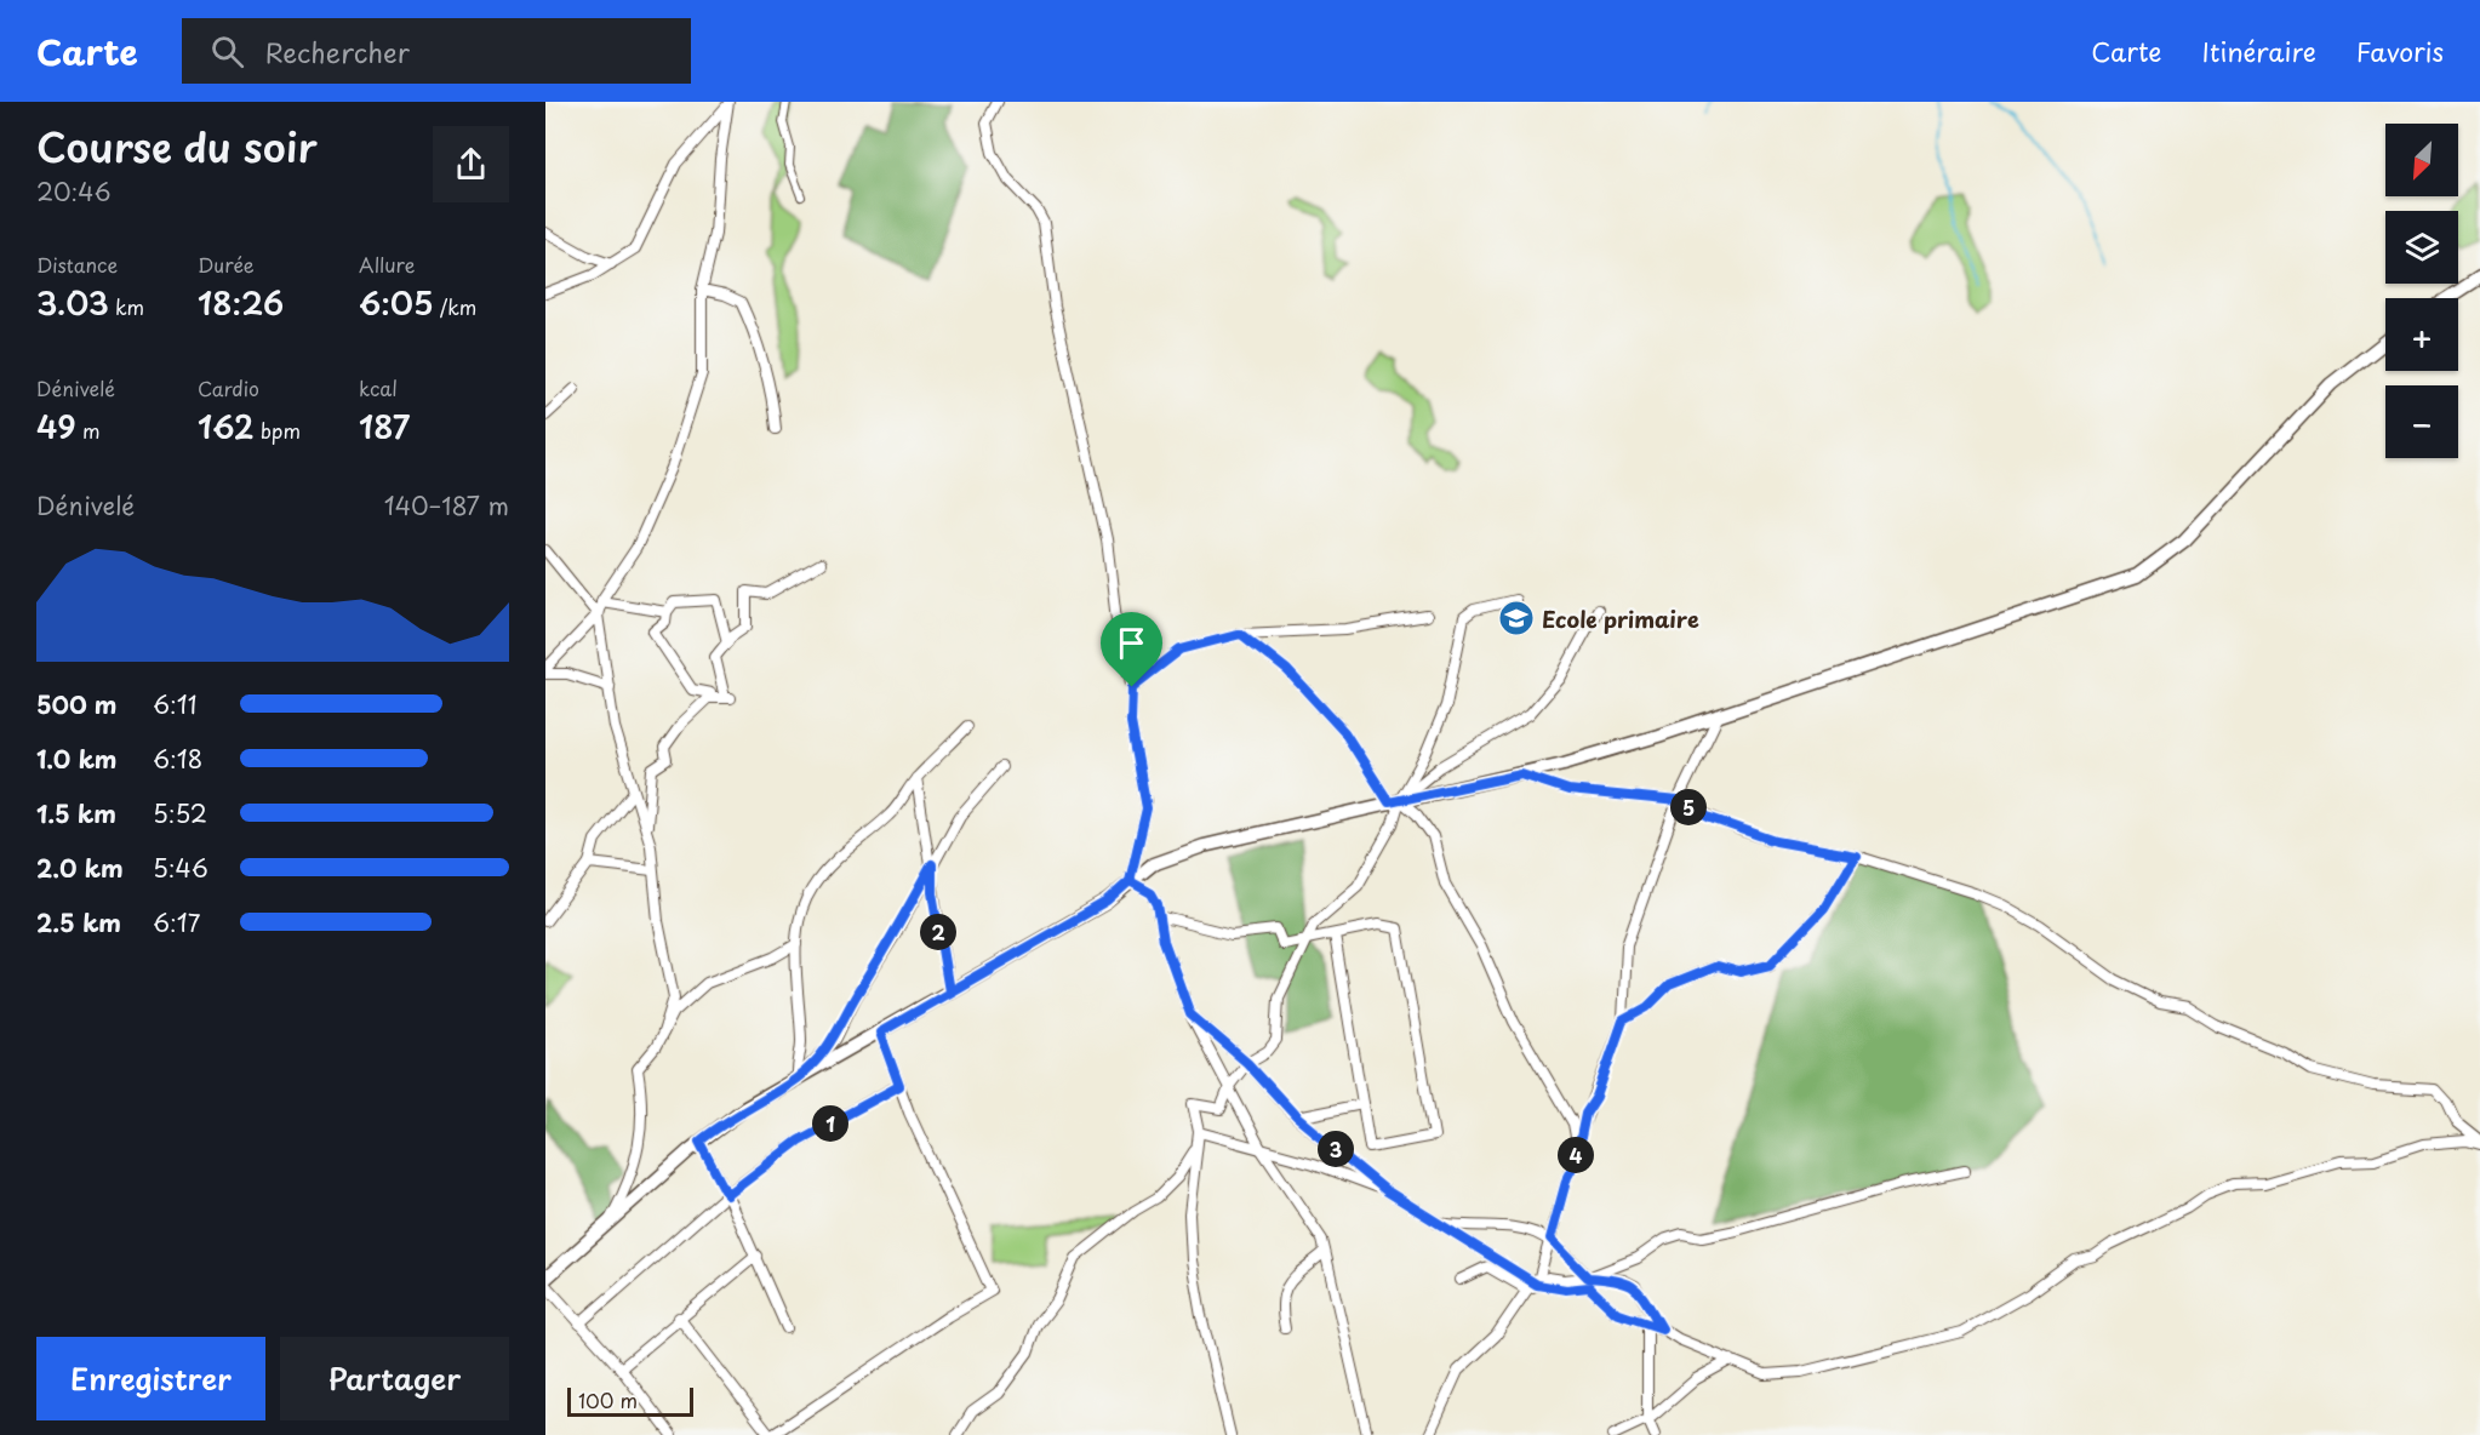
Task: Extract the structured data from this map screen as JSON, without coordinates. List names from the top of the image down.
{
  "places": {
    "school or university": ["Ecole primaire"]
  },
  "scale_bar": "100 m",
  "north": "bottom left",
  "page": {
    "header": "Carte",
    "search": "Rechercher",
    "nav": ["Carte", "Itinéraire", "Favoris"],
    "heading": ["Course du soir", "20:46"],
    "map_buttons": ["+", "−"],
    "stats": [
      ["Distance", "3.03 km"],
      ["Durée", "18:26"],
      ["Allure", "6:05 /km"],
      ["Dénivelé", "49 m"],
      ["Cardio", "162 bpm"],
      ["kcal", "187"]
    ],
    "chart": ["Dénivelé", "140–187 m"],
    "list": [
      {
        "name": "500 m",
        "note": "6:11"
      },
      {
        "name": "1.0 km",
        "note": "6:18"
      },
      {
        "name": "1.5 km",
        "note": "5:52"
      },
      {
        "name": "2.0 km",
        "note": "5:46"
      },
      {
        "name": "2.5 km",
        "note": "6:17"
      }
    ],
    "pins": [
      "5",
      "2",
      "1",
      "3",
      "4"
    ],
    "buttons": ["Enregistrer", "Partager"],
    "scale": "100 m"
  }
}
